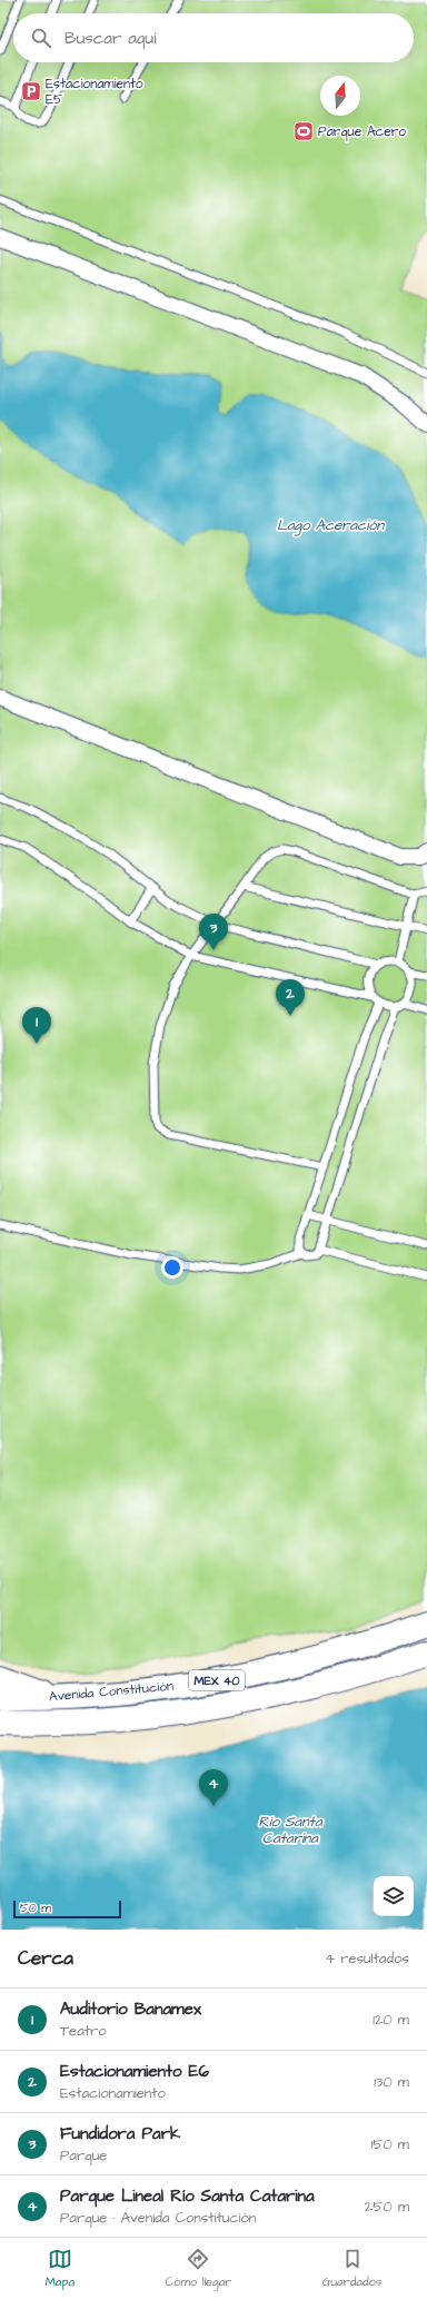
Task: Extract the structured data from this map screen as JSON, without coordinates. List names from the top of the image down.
{
  "streets": {
    "highway": ["MEX 40", "Avenida Constitución"]
  },
  "water": ["Lago Aceración", "Río Santa Catarina"],
  "places": {
    "parking": ["Estacionamiento E5"],
    "sports": ["Parque Acero"]
  },
  "scale_bar": "50 m",
  "north": "top",
  "page": {
    "search": "Buscar aquí",
    "pins": [
      "3",
      "2",
      "1",
      "4"
    ],
    "scale": "50 m",
    "heading": ["Cerca", "4 resultados"],
    "list": [
      {
        "mark": "1",
        "name": "Auditorio Banamex",
        "note": "Teatro",
        "value": "120 m"
      },
      {
        "mark": "2",
        "name": "Estacionamiento E6",
        "note": "Estacionamiento",
        "value": "130 m"
      },
      {
        "mark": "3",
        "name": "Fundidora Park",
        "note": "Parque",
        "value": "150 m"
      },
      {
        "mark": "4",
        "name": "Parque Lineal Río Santa Catarina",
        "note": "Parque · Avenida Constitución",
        "value": "250 m"
      }
    ],
    "nav": ["Mapa", "Cómo llegar", "Guardados"]
  }
}
